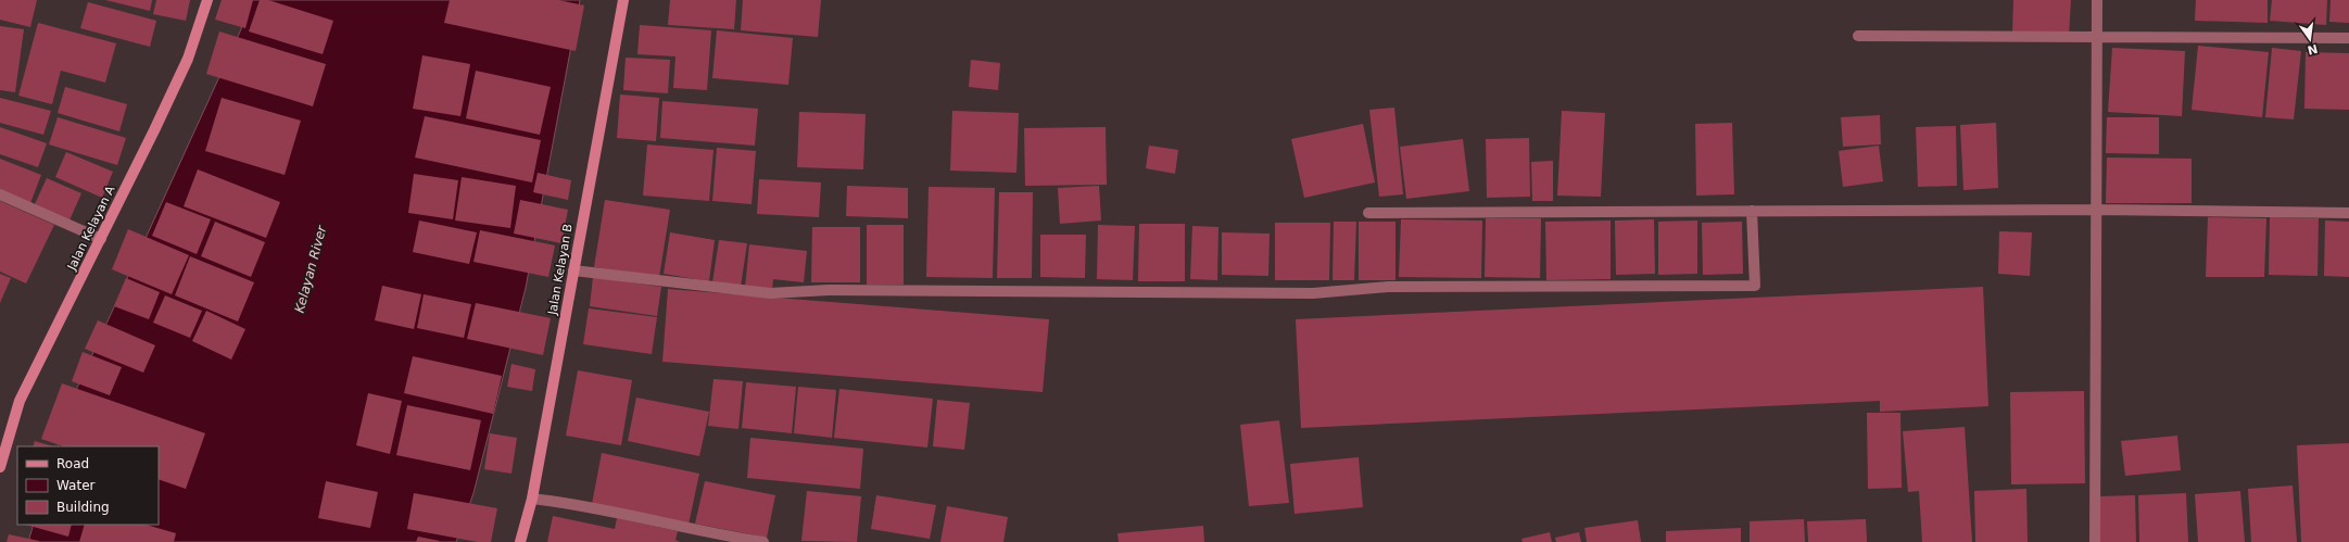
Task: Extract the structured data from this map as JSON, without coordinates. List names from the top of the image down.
{
  "streets": {
    "street": ["Jalan Kelayan A", "Jalan Kelayan B"]
  },
  "water": ["Kelayan River"],
  "legend": ["Road", "Water", "Building"],
  "north": "bottom"
}
